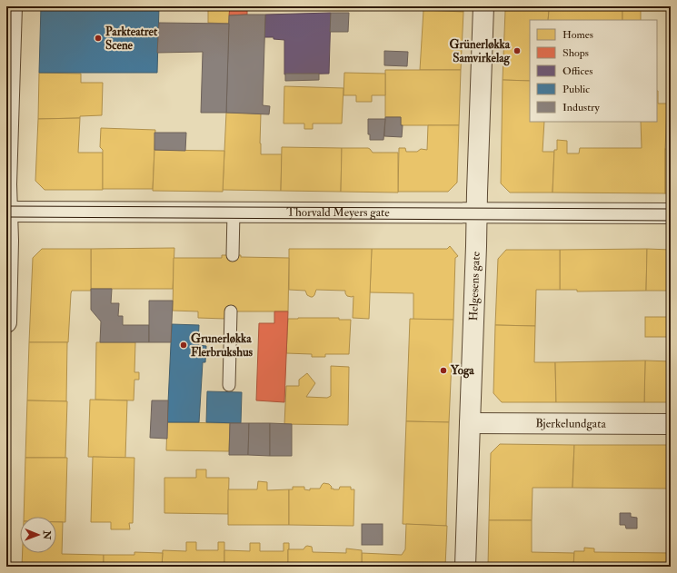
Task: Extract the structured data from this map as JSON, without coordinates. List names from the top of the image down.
{
  "streets": {
    "street": ["Thorvald Meyers gate", "Helgesens gate", "Bjerkelundgata"]
  },
  "crossings": [
    ["Thorvald Meyers gate", "Helgesens gate"],
    ["Helgesens gate", "Bjerkelundgata"]
  ],
  "places": [
    "Parkteatret Scene",
    "Grünerløkka Samvirkelag",
    "Grunerløkka Flerbrukshus",
    "Yoga"
  ],
  "legend": [
    "Homes",
    "Shops",
    "Offices",
    "Public",
    "Industry"
  ],
  "north": "right"
}
